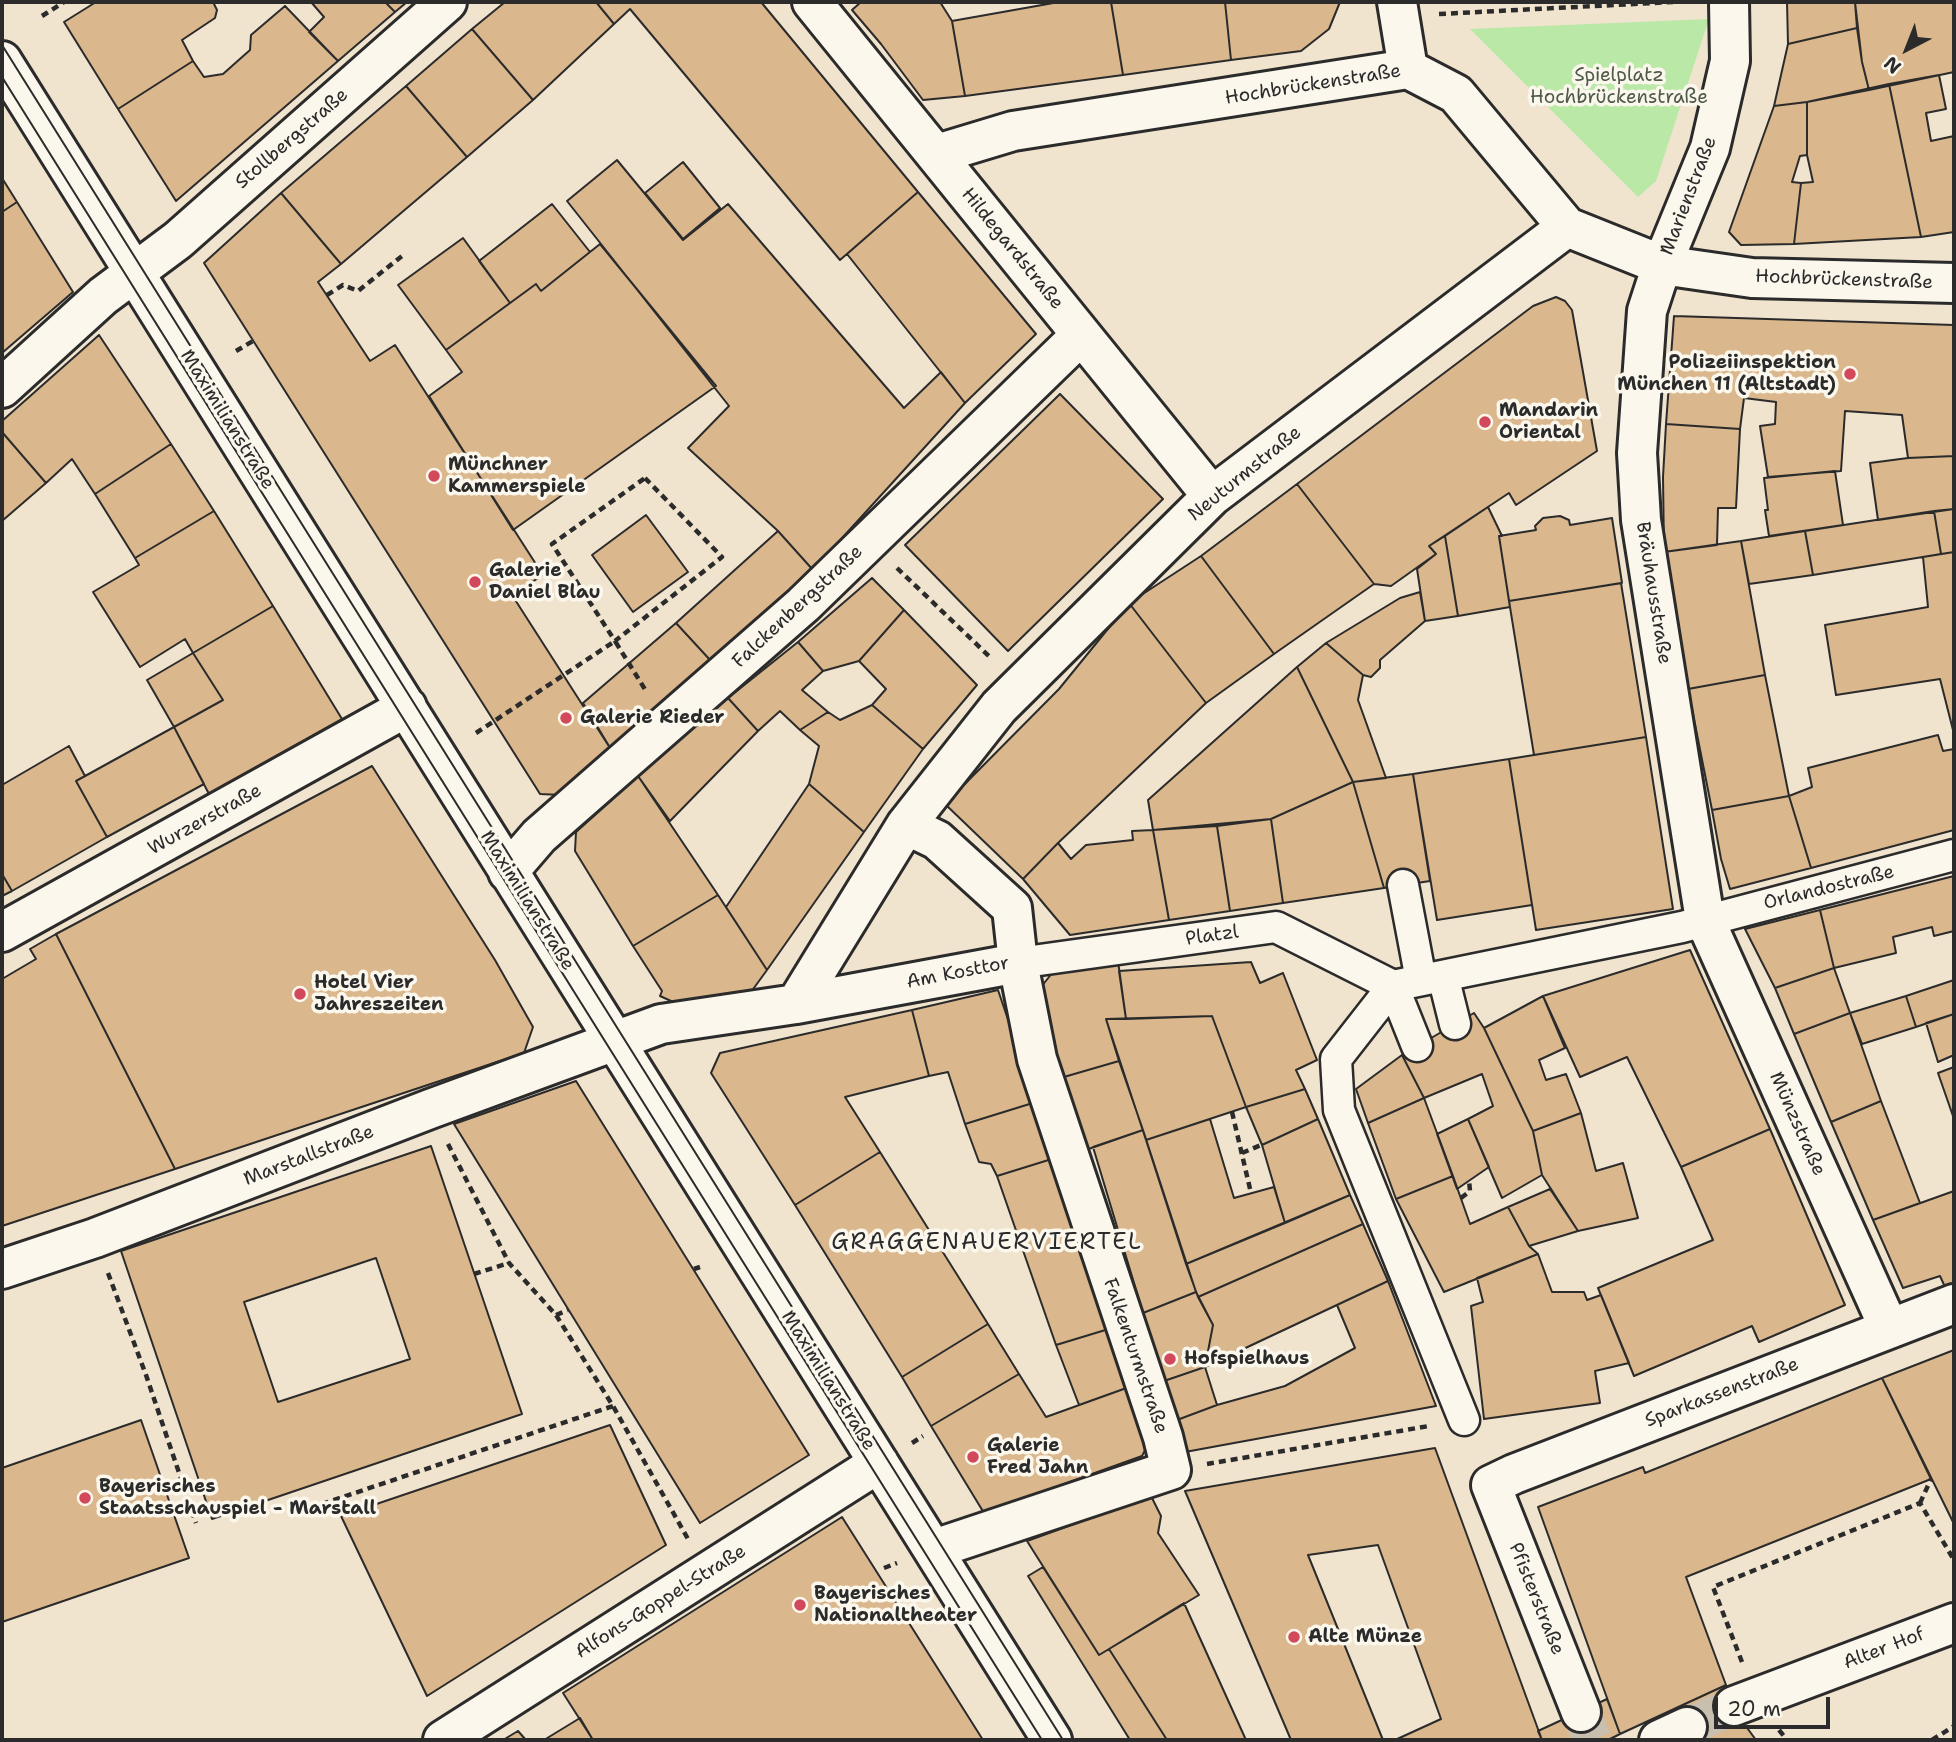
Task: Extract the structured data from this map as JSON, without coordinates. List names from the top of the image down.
{
  "streets": {
    "street": [
      "Hochbrückenstraße",
      "Stollbergstraße",
      "Marienstraße",
      "Hildegardstraße",
      "Maximilianstraße",
      "Neuturmstraße",
      "Bräuhausstraße",
      "Falckenbergstraße",
      "Wurzerstraße",
      "Orlandostraße",
      "Platzl",
      "Am Kosttor",
      "Münzstraße",
      "Marstallstraße",
      "Falkenturmstraße",
      "Sparkassenstraße",
      "Pfisterstraße",
      "Alfons-Goppel-Straße",
      "Alter Hof"
    ]
  },
  "crossings": [
    ["Hochbrückenstraße", "Marienstraße"],
    ["Hochbrückenstraße", "Hildegardstraße"],
    ["Hochbrückenstraße", "Neuturmstraße"],
    ["Hochbrückenstraße", "Bräuhausstraße"],
    ["Stollbergstraße", "Maximilianstraße"],
    ["Marienstraße", "Bräuhausstraße"],
    ["Hildegardstraße", "Neuturmstraße"],
    ["Hildegardstraße", "Falckenbergstraße"],
    ["Maximilianstraße", "Falckenbergstraße"],
    ["Maximilianstraße", "Wurzerstraße"],
    ["Maximilianstraße", "Am Kosttor"],
    ["Maximilianstraße", "Marstallstraße"],
    ["Maximilianstraße", "Alfons-Goppel-Straße"],
    ["Neuturmstraße", "Am Kosttor"],
    ["Bräuhausstraße", "Orlandostraße"],
    ["Bräuhausstraße", "Münzstraße"],
    ["Orlandostraße", "Münzstraße"],
    ["Platzl", "Am Kosttor"],
    ["Platzl", "Falkenturmstraße"],
    ["Am Kosttor", "Marstallstraße"],
    ["Am Kosttor", "Falkenturmstraße"],
    ["Münzstraße", "Sparkassenstraße"],
    ["Sparkassenstraße", "Pfisterstraße"]
  ],
  "districts": ["GRAGGENAUERVIERTEL"],
  "parks": ["Spielplatz Hochbrückenstraße"],
  "places": [
    "Polizeiinspektion München 11 (Altstadt)",
    "Mandarin Oriental",
    "Münchner Kammerspiele",
    "Galerie Daniel Blau",
    "Galerie Rieder",
    "Hotel Vier Jahreszeiten",
    "Hofspielhaus",
    "Galerie Fred Jahn",
    "Bayerisches Staatsschauspiel - Marstall",
    "Bayerisches Nationaltheater",
    "Alte Münze"
  ],
  "scale_bar": "20 m",
  "north": "bottom left"
}
